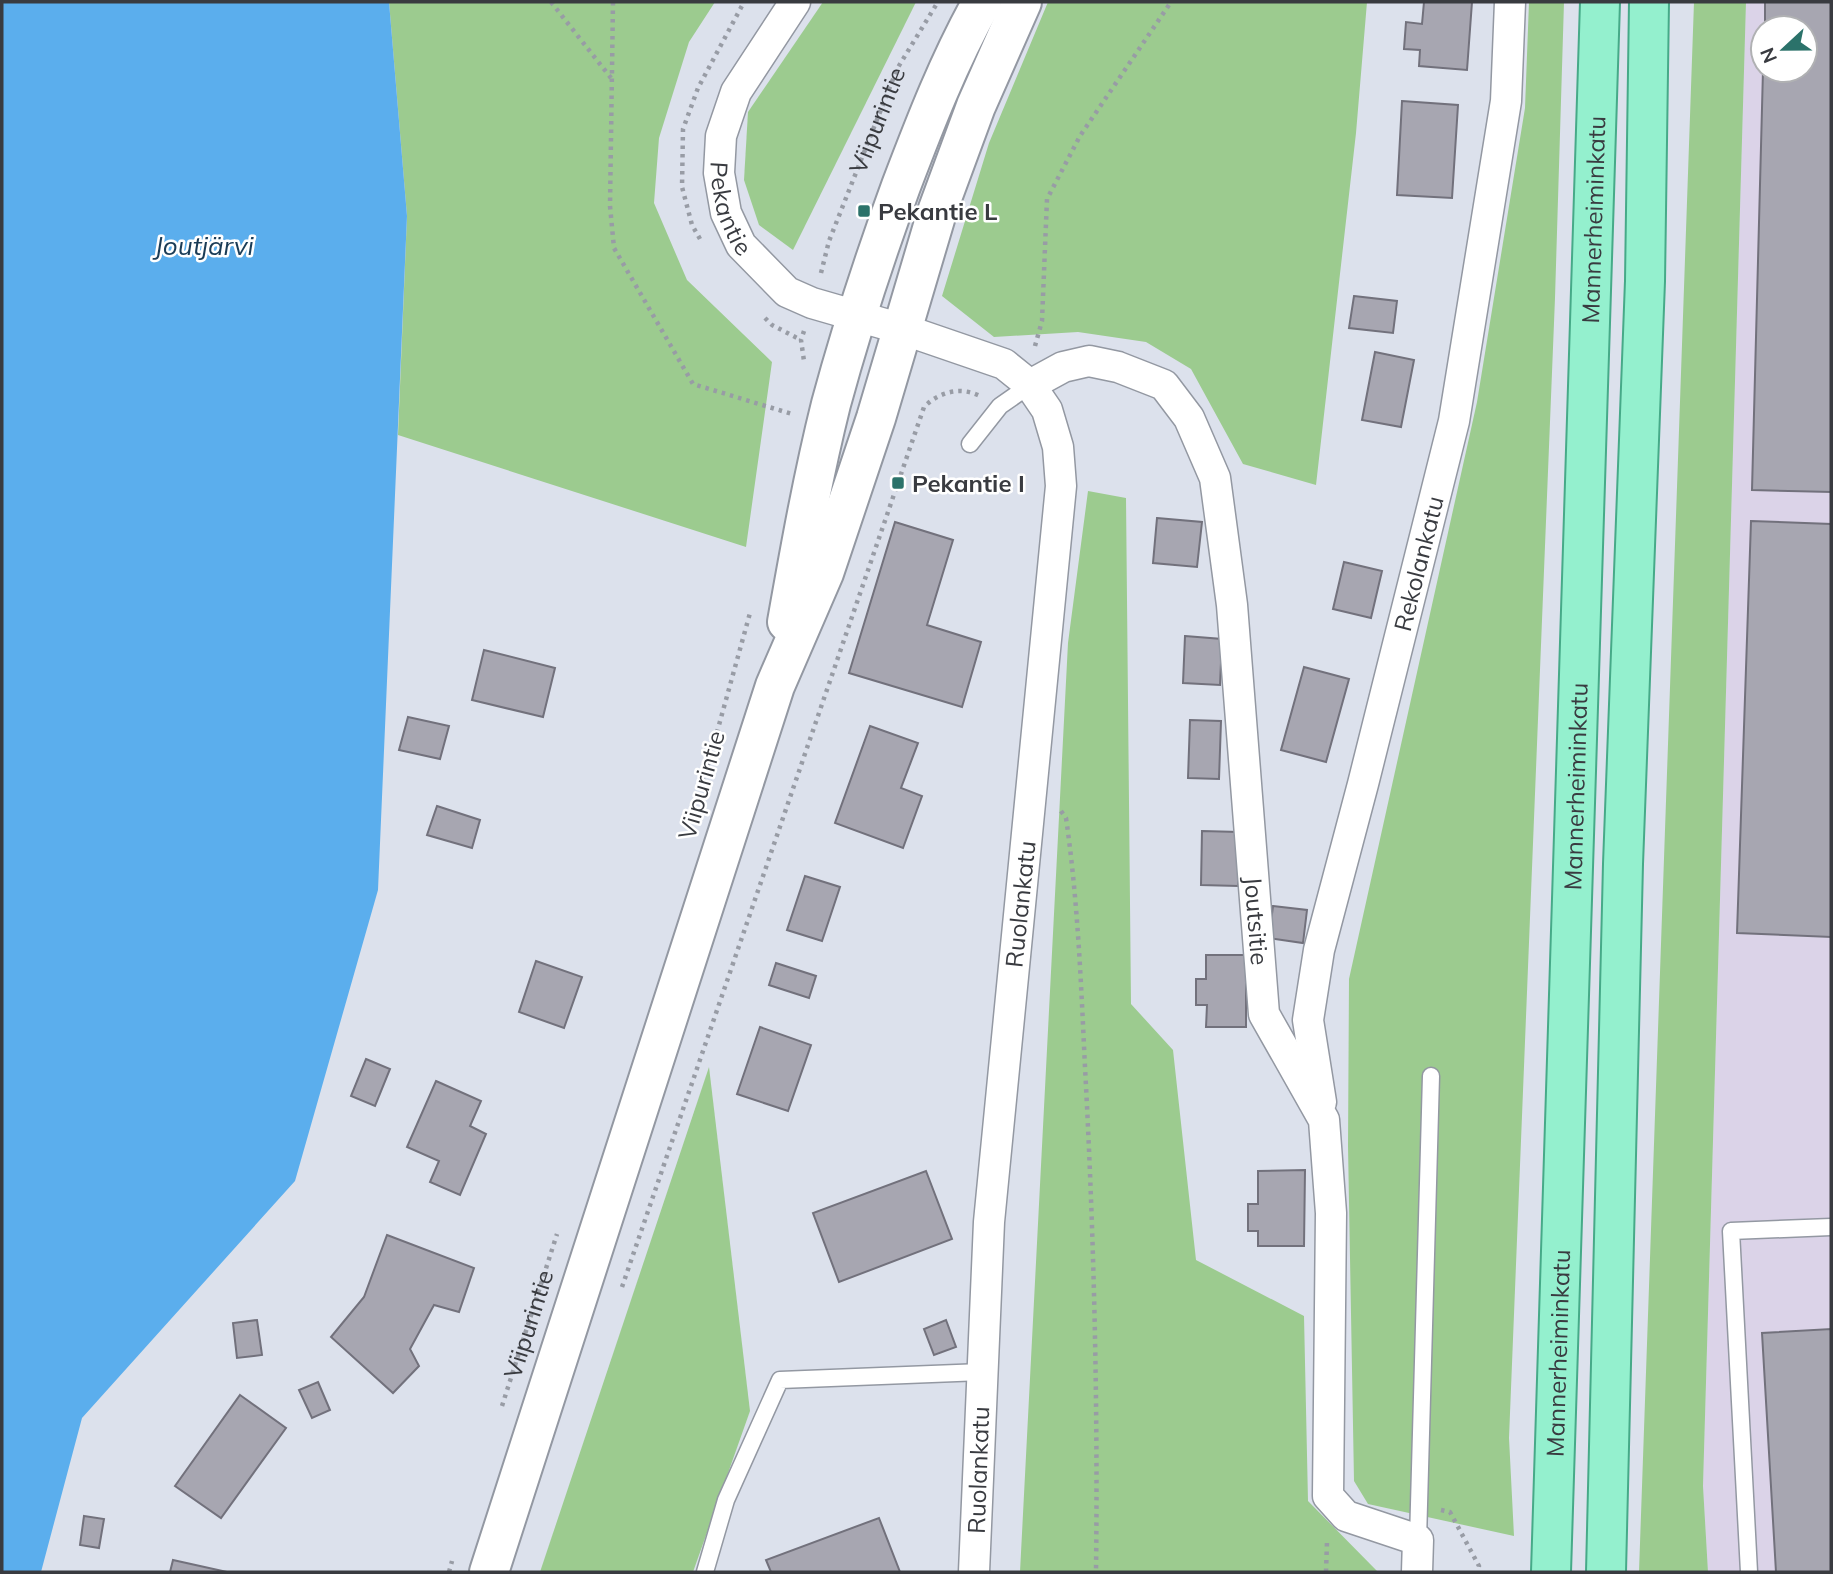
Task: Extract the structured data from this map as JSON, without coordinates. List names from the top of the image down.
{
  "streets": {
    "main road": ["Viipurintie", "Mannerheiminkatu"],
    "street": [
      "Pekantie",
      "Rekolankatu",
      "Ruolankatu",
      "Joutsitie"
    ]
  },
  "crossings": [
    ["Viipurintie", "Pekantie"],
    ["Viipurintie", "Ruolankatu"],
    ["Pekantie", "Ruolankatu"],
    ["Rekolankatu", "Joutsitie"],
    ["Ruolankatu", "Joutsitie"]
  ],
  "water": ["Joutjärvi"],
  "places": {
    "transit": ["Pekantie L", "Pekantie I"]
  },
  "north": "left"
}
